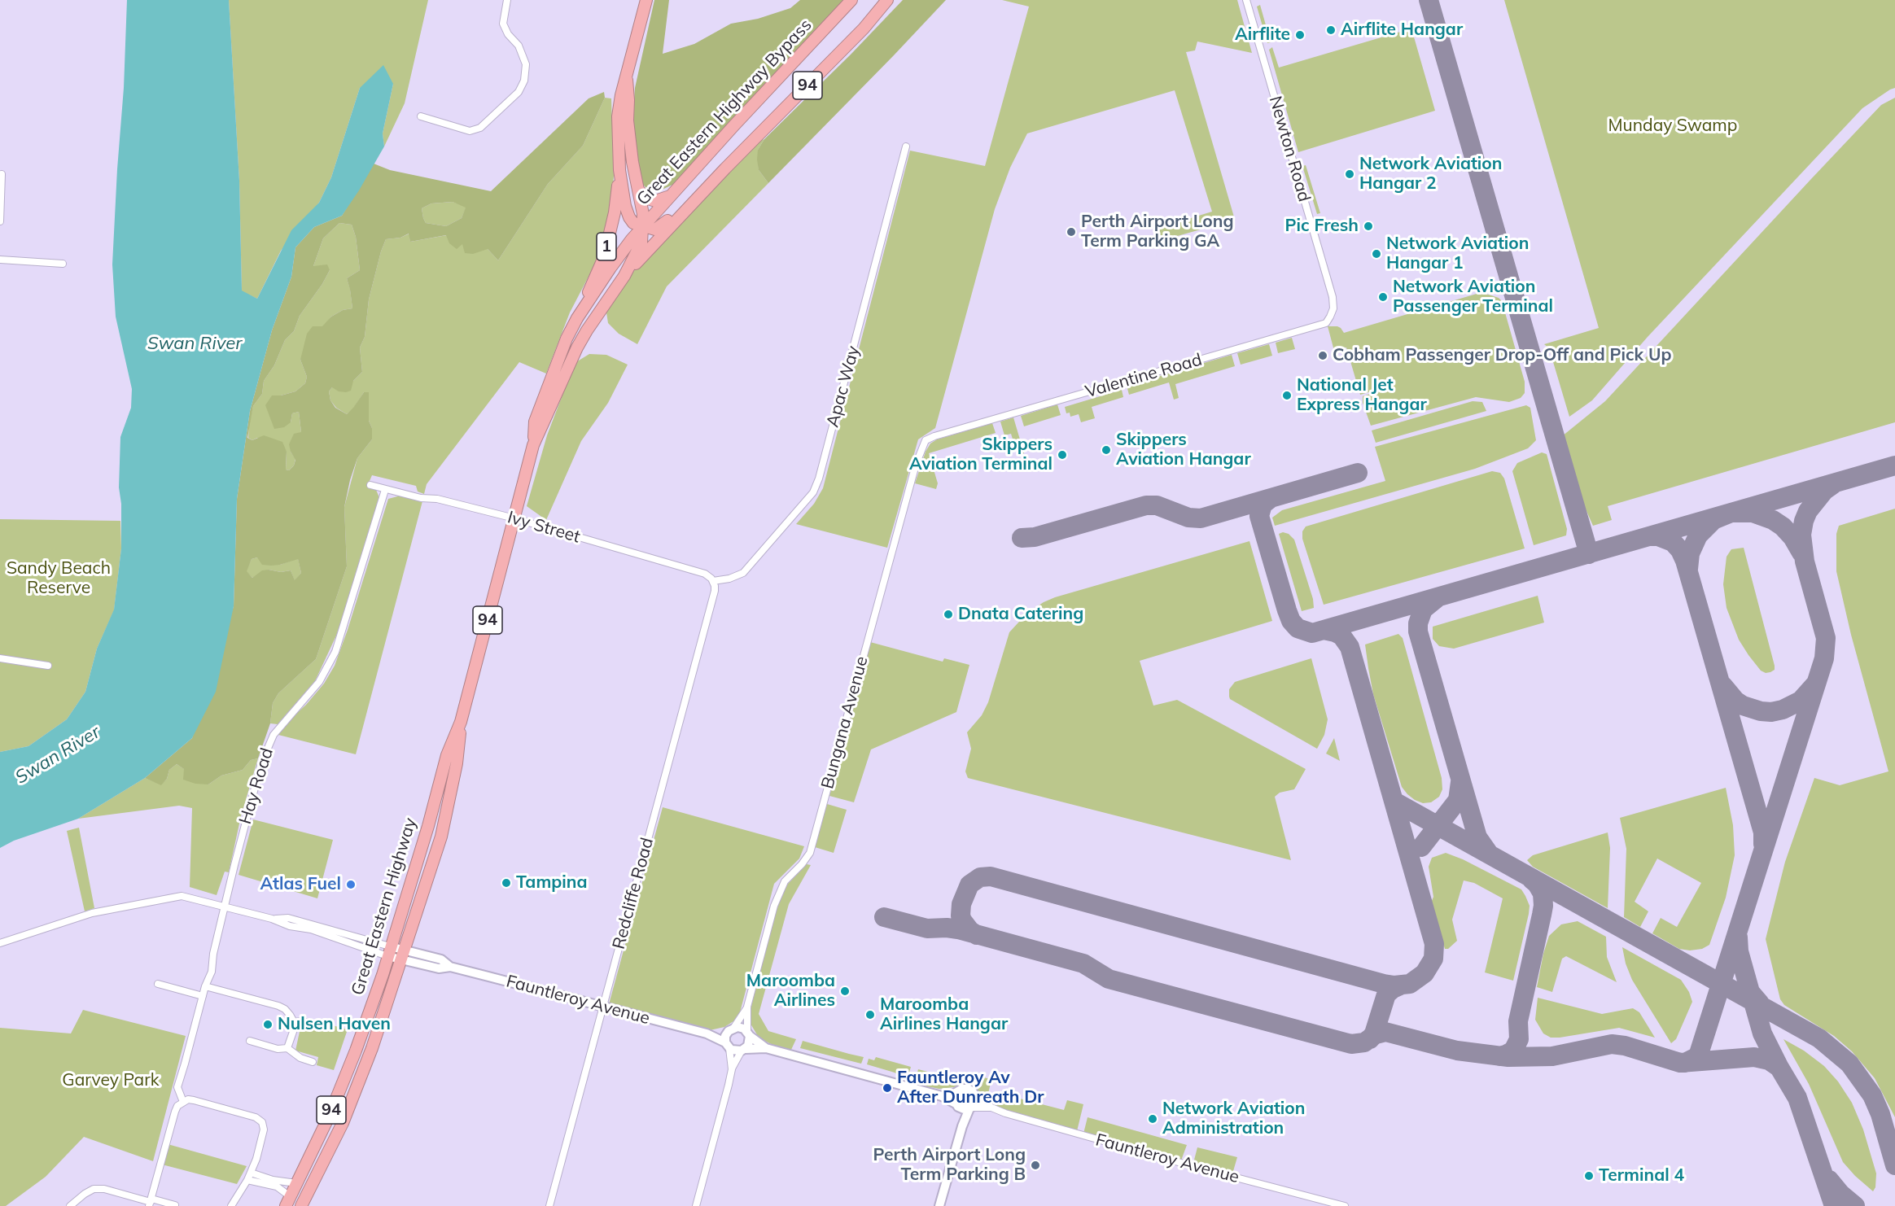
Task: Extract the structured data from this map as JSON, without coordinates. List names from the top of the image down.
{
  "streets": {
    "highway": [
      "94",
      "Great Eastern Highway Bypass",
      "1",
      "Great Eastern Highway"
    ],
    "main road": ["Fauntleroy Avenue"],
    "street": [
      "Newton Road",
      "Valentine Road",
      "Apac Way",
      "Ivy Street",
      "Bungana Avenue",
      "Hay Road",
      "Redcliffe Road"
    ]
  },
  "crossings": [
    ["94", "Great Eastern Highway"],
    ["Great Eastern Highway Bypass", "Great Eastern Highway"],
    ["Newton Road", "Valentine Road"],
    ["1", "Great Eastern Highway"],
    ["Valentine Road", "Bungana Avenue"],
    ["Apac Way", "Ivy Street"],
    ["Apac Way", "Redcliffe Road"],
    ["Ivy Street", "Hay Road"],
    ["Ivy Street", "Redcliffe Road"],
    ["Ivy Street", "Great Eastern Highway"],
    ["Bungana Avenue", "Fauntleroy Avenue"],
    ["Hay Road", "Fauntleroy Avenue"],
    ["Redcliffe Road", "Fauntleroy Avenue"],
    ["Great Eastern Highway", "Fauntleroy Avenue"]
  ],
  "water": ["Swan River"],
  "parks": ["Munday Swamp", "Sandy Beach Reserve", "Garvey Park"],
  "places": [
    "Airflite Hangar",
    "Airflite",
    "Network Aviation Hangar 2",
    "Pic Fresh",
    "Perth Airport Long Term Parking GA",
    "Network Aviation Hangar 1",
    "Network Aviation Passenger Terminal",
    "Cobham Passenger Drop-Off and Pick Up",
    "National Jet Express Hangar",
    "Skippers Aviation Hangar",
    "Skippers Aviation Terminal",
    "Dnata Catering",
    "Tampina",
    "Atlas Fuel",
    "Maroomba Airlines",
    "Maroomba Airlines Hangar",
    "Nulsen Haven",
    "Fauntleroy Av After Dunreath Dr",
    "Network Aviation Administration",
    "Perth Airport Long Term Parking B",
    "Terminal 4"
  ]
}
